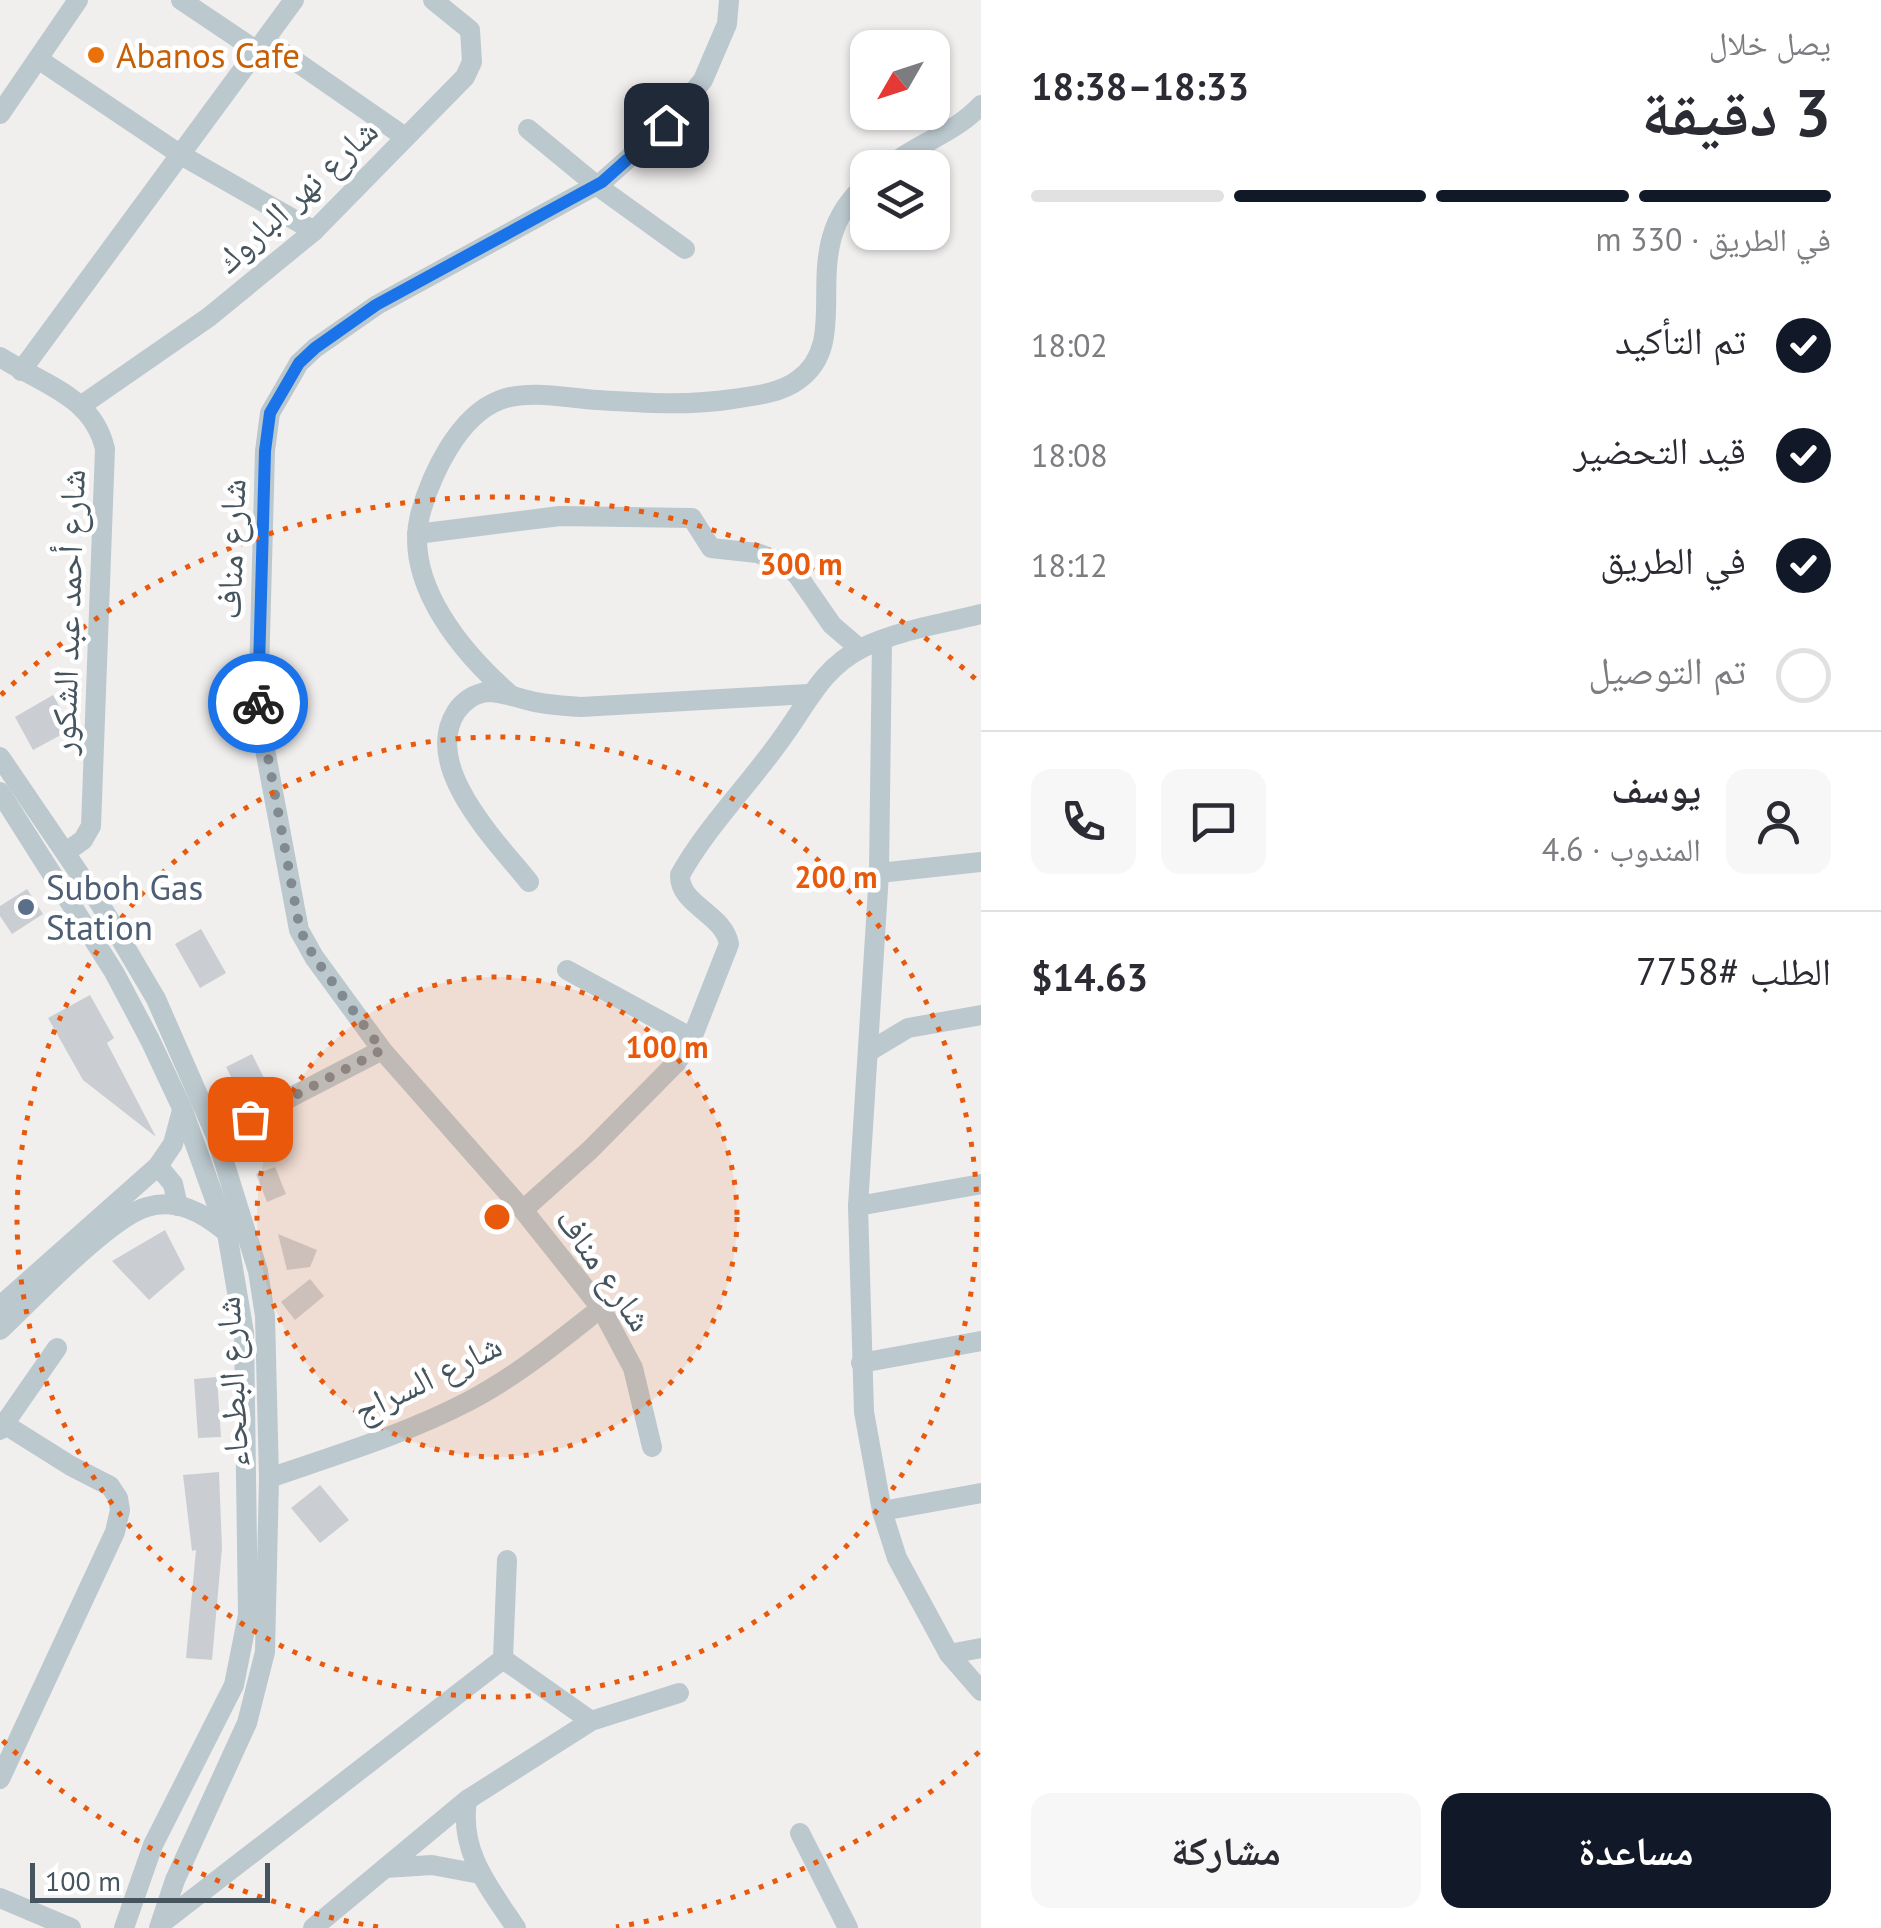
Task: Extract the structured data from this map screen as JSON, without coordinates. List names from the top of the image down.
{
  "streets": {
    "street": [
      "شارع نهر الباروك",
      "شارع مناف",
      "شارع أحمد عبد الشكور",
      "شارع السراج",
      "شارع البطحاء"
    ]
  },
  "crossings": [
    ["شارع نهر الباروك", "شارع أحمد عبد الشكور"],
    ["شارع مناف", "شارع السراج"],
    ["شارع أحمد عبد الشكور", "شارع البطحاء"],
    ["شارع السراج", "شارع البطحاء"]
  ],
  "places": ["Abanos Cafe", "Suboh Gas Station"],
  "scale_bar": "100 m",
  "north": "bottom left",
  "page": {
    "heading": ["3 دقيقة", "يصل خلال", "18:33–18:38"],
    "panel": [
      "يوسف",
      "المندوب · 4.6",
      "الطلب #7758",
      "$14.63"
    ],
    "bar": "في الطريق · 330 m",
    "list": [
      ["تم التأكيد", "18:02"],
      ["قيد التحضير", "18:08"],
      ["في الطريق", "18:12"],
      "تم التوصيل"
    ],
    "buttons": ["مساعدة", "مشاركة"],
    "scale": "100 m"
  },
  "rings": ["300 m", "200 m", "100 m"]
}
